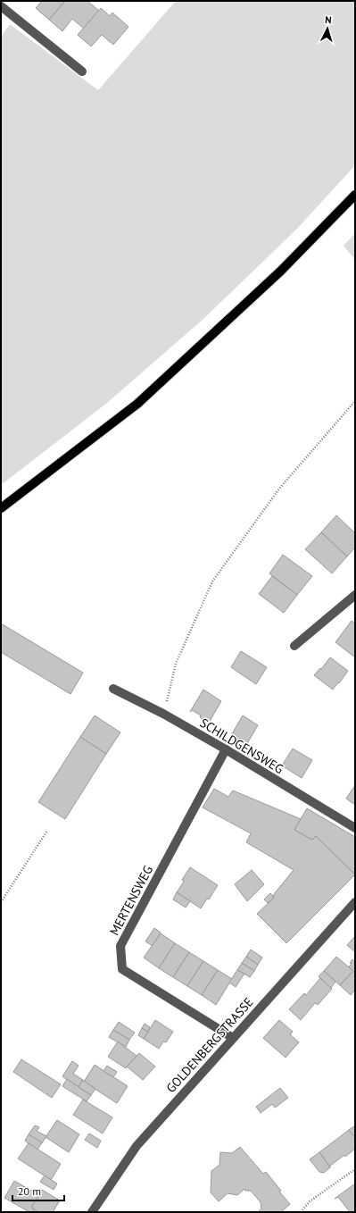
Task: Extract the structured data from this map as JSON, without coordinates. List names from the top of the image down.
{
  "streets": {
    "street": ["SCHILDGENSWEG", "MERTENSWEG", "GOLDENBERGSTRASSE"]
  },
  "crossings": [
    ["SCHILDGENSWEG", "MERTENSWEG"],
    ["MERTENSWEG", "GOLDENBERGSTRASSE"]
  ],
  "scale_bar": "20 m",
  "north": "top"
}
